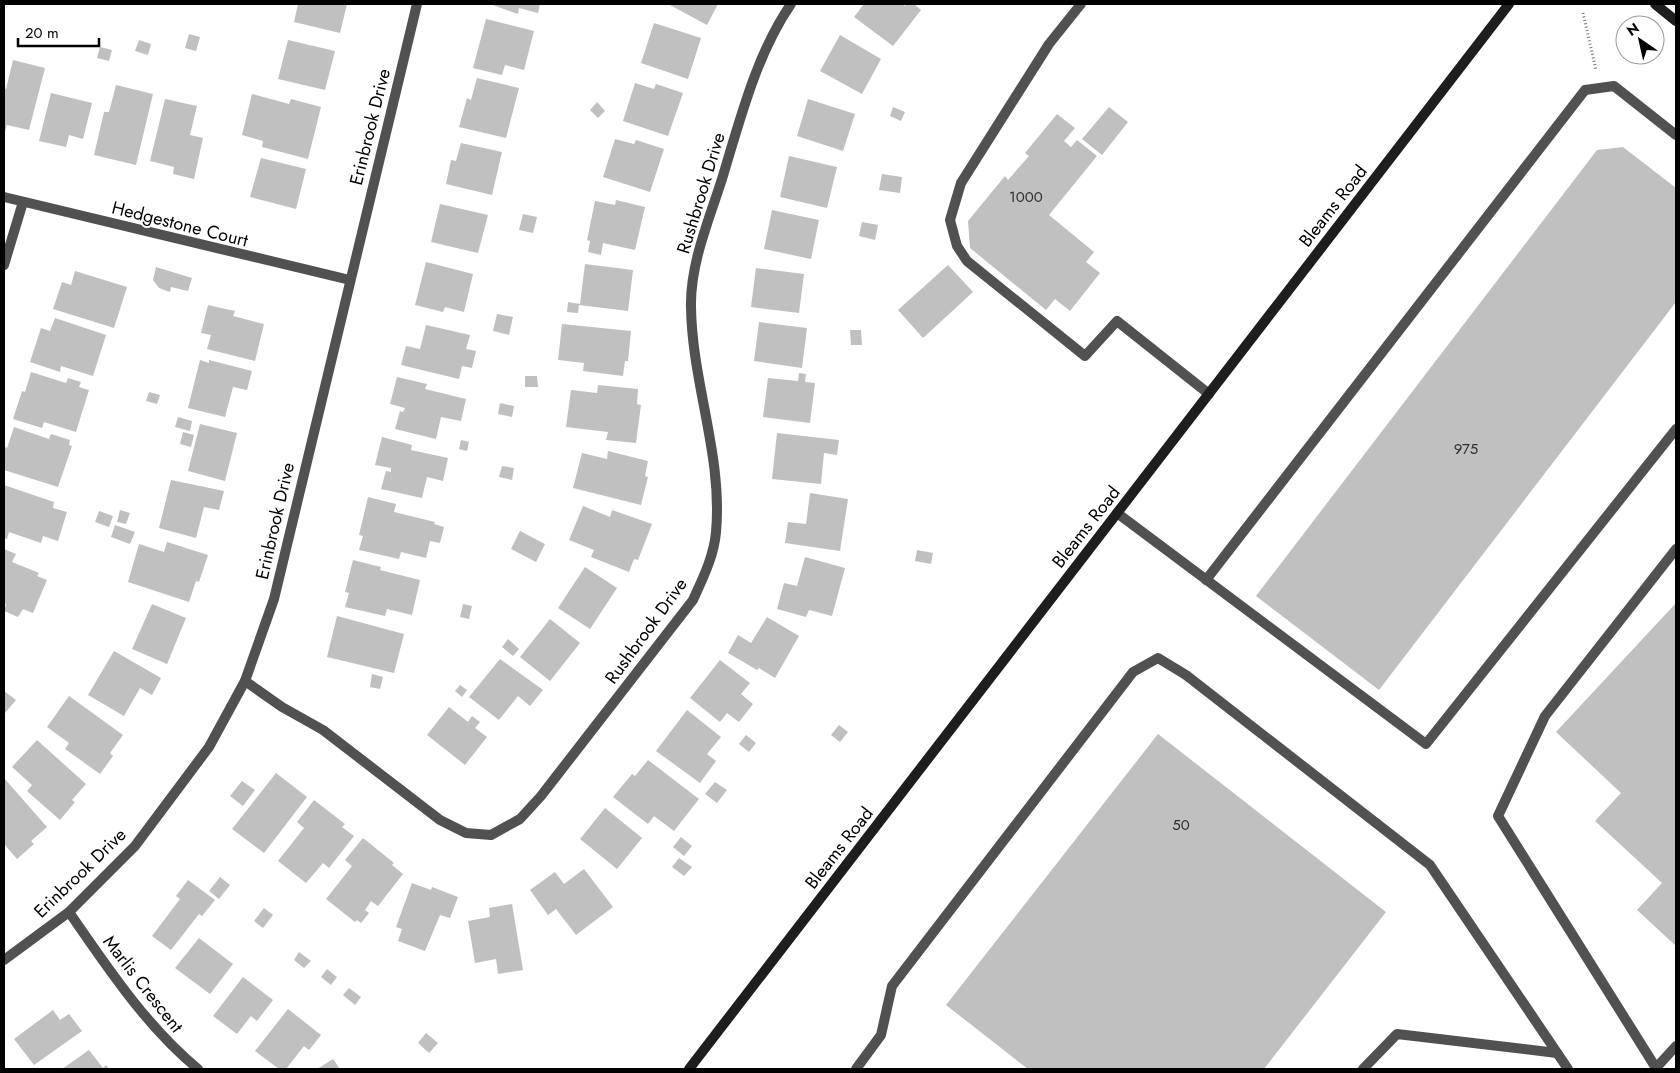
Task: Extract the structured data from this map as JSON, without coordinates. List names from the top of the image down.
{
  "streets": {
    "main road": ["Bleams Road"],
    "street": [
      "Erinbrook Drive",
      "Rushbrook Drive",
      "Hedgestone Court",
      "Marlis Crescent"
    ]
  },
  "crossings": [
    ["Erinbrook Drive", "Rushbrook Drive"],
    ["Erinbrook Drive", "Hedgestone Court"],
    ["Erinbrook Drive", "Marlis Crescent"]
  ],
  "house_numbers": ["1000", "975", "50"],
  "scale_bar": "20 m",
  "north": "top left"
}
